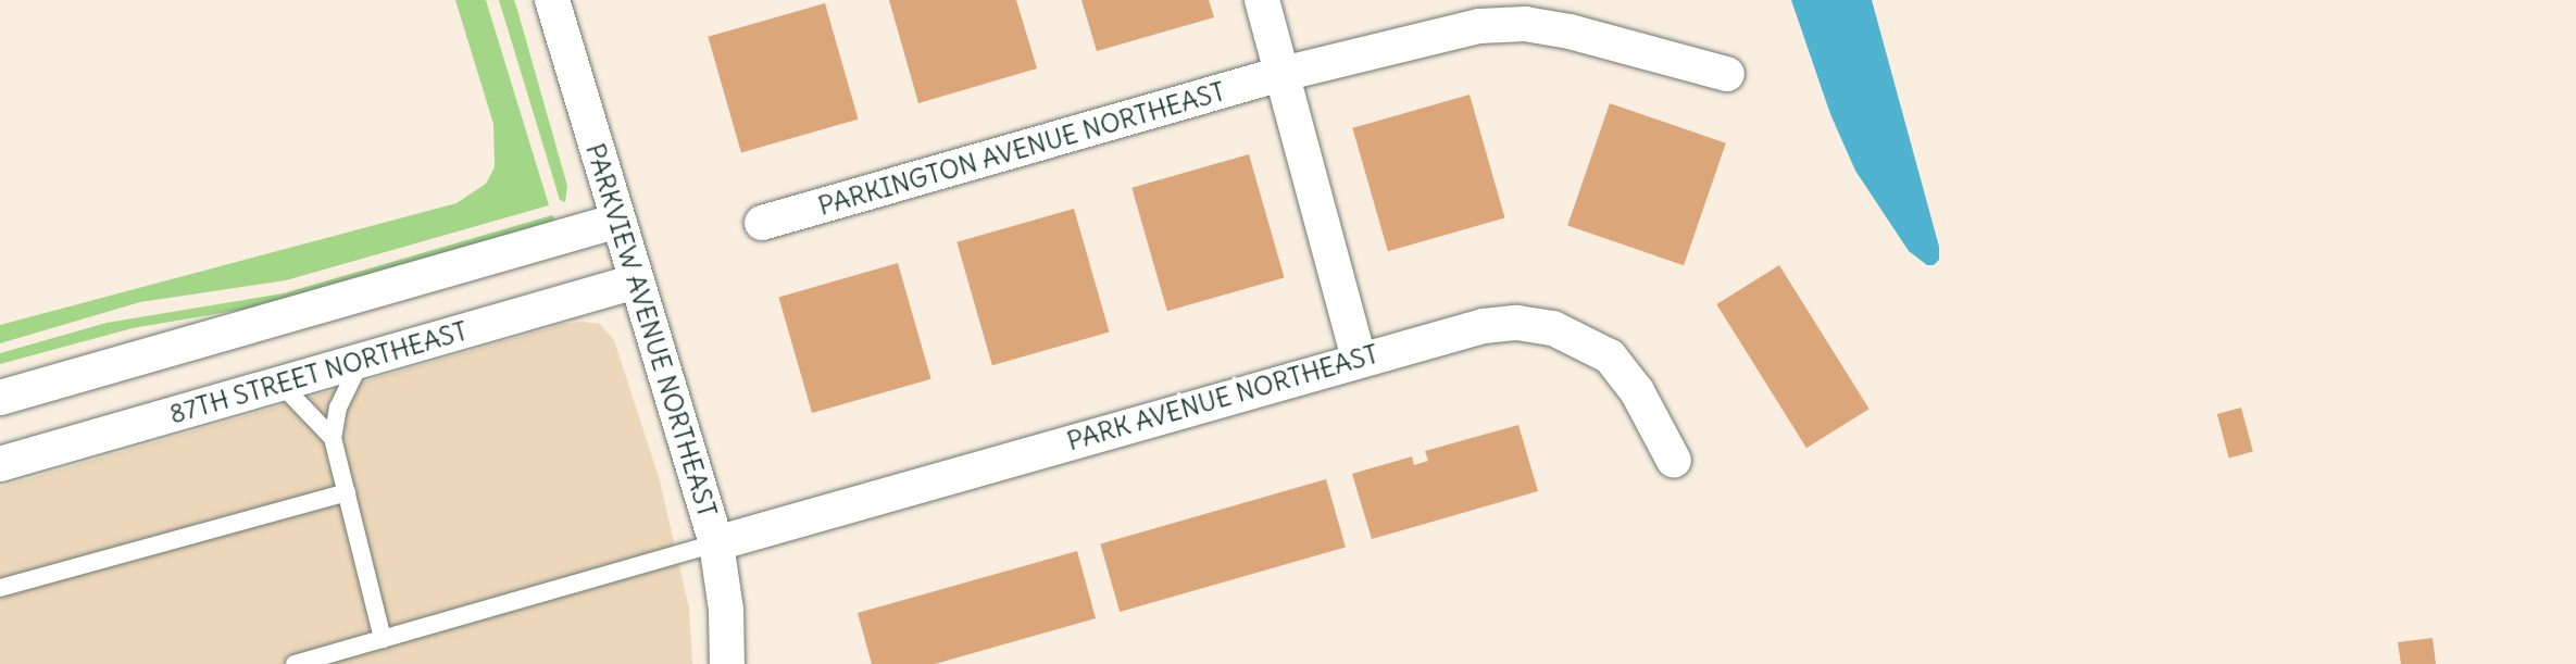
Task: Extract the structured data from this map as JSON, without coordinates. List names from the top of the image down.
{
  "streets": {
    "street": [
      "PARKINGTON AVENUE NORTHEAST",
      "PARKVIEW AVENUE NORTHEAST",
      "87TH STREET NORTHEAST",
      "PARK AVENUE NORTHEAST"
    ]
  },
  "crossings": [
    ["PARKVIEW AVENUE NORTHEAST", "87TH STREET NORTHEAST"],
    ["PARKVIEW AVENUE NORTHEAST", "PARK AVENUE NORTHEAST"]
  ]
}
